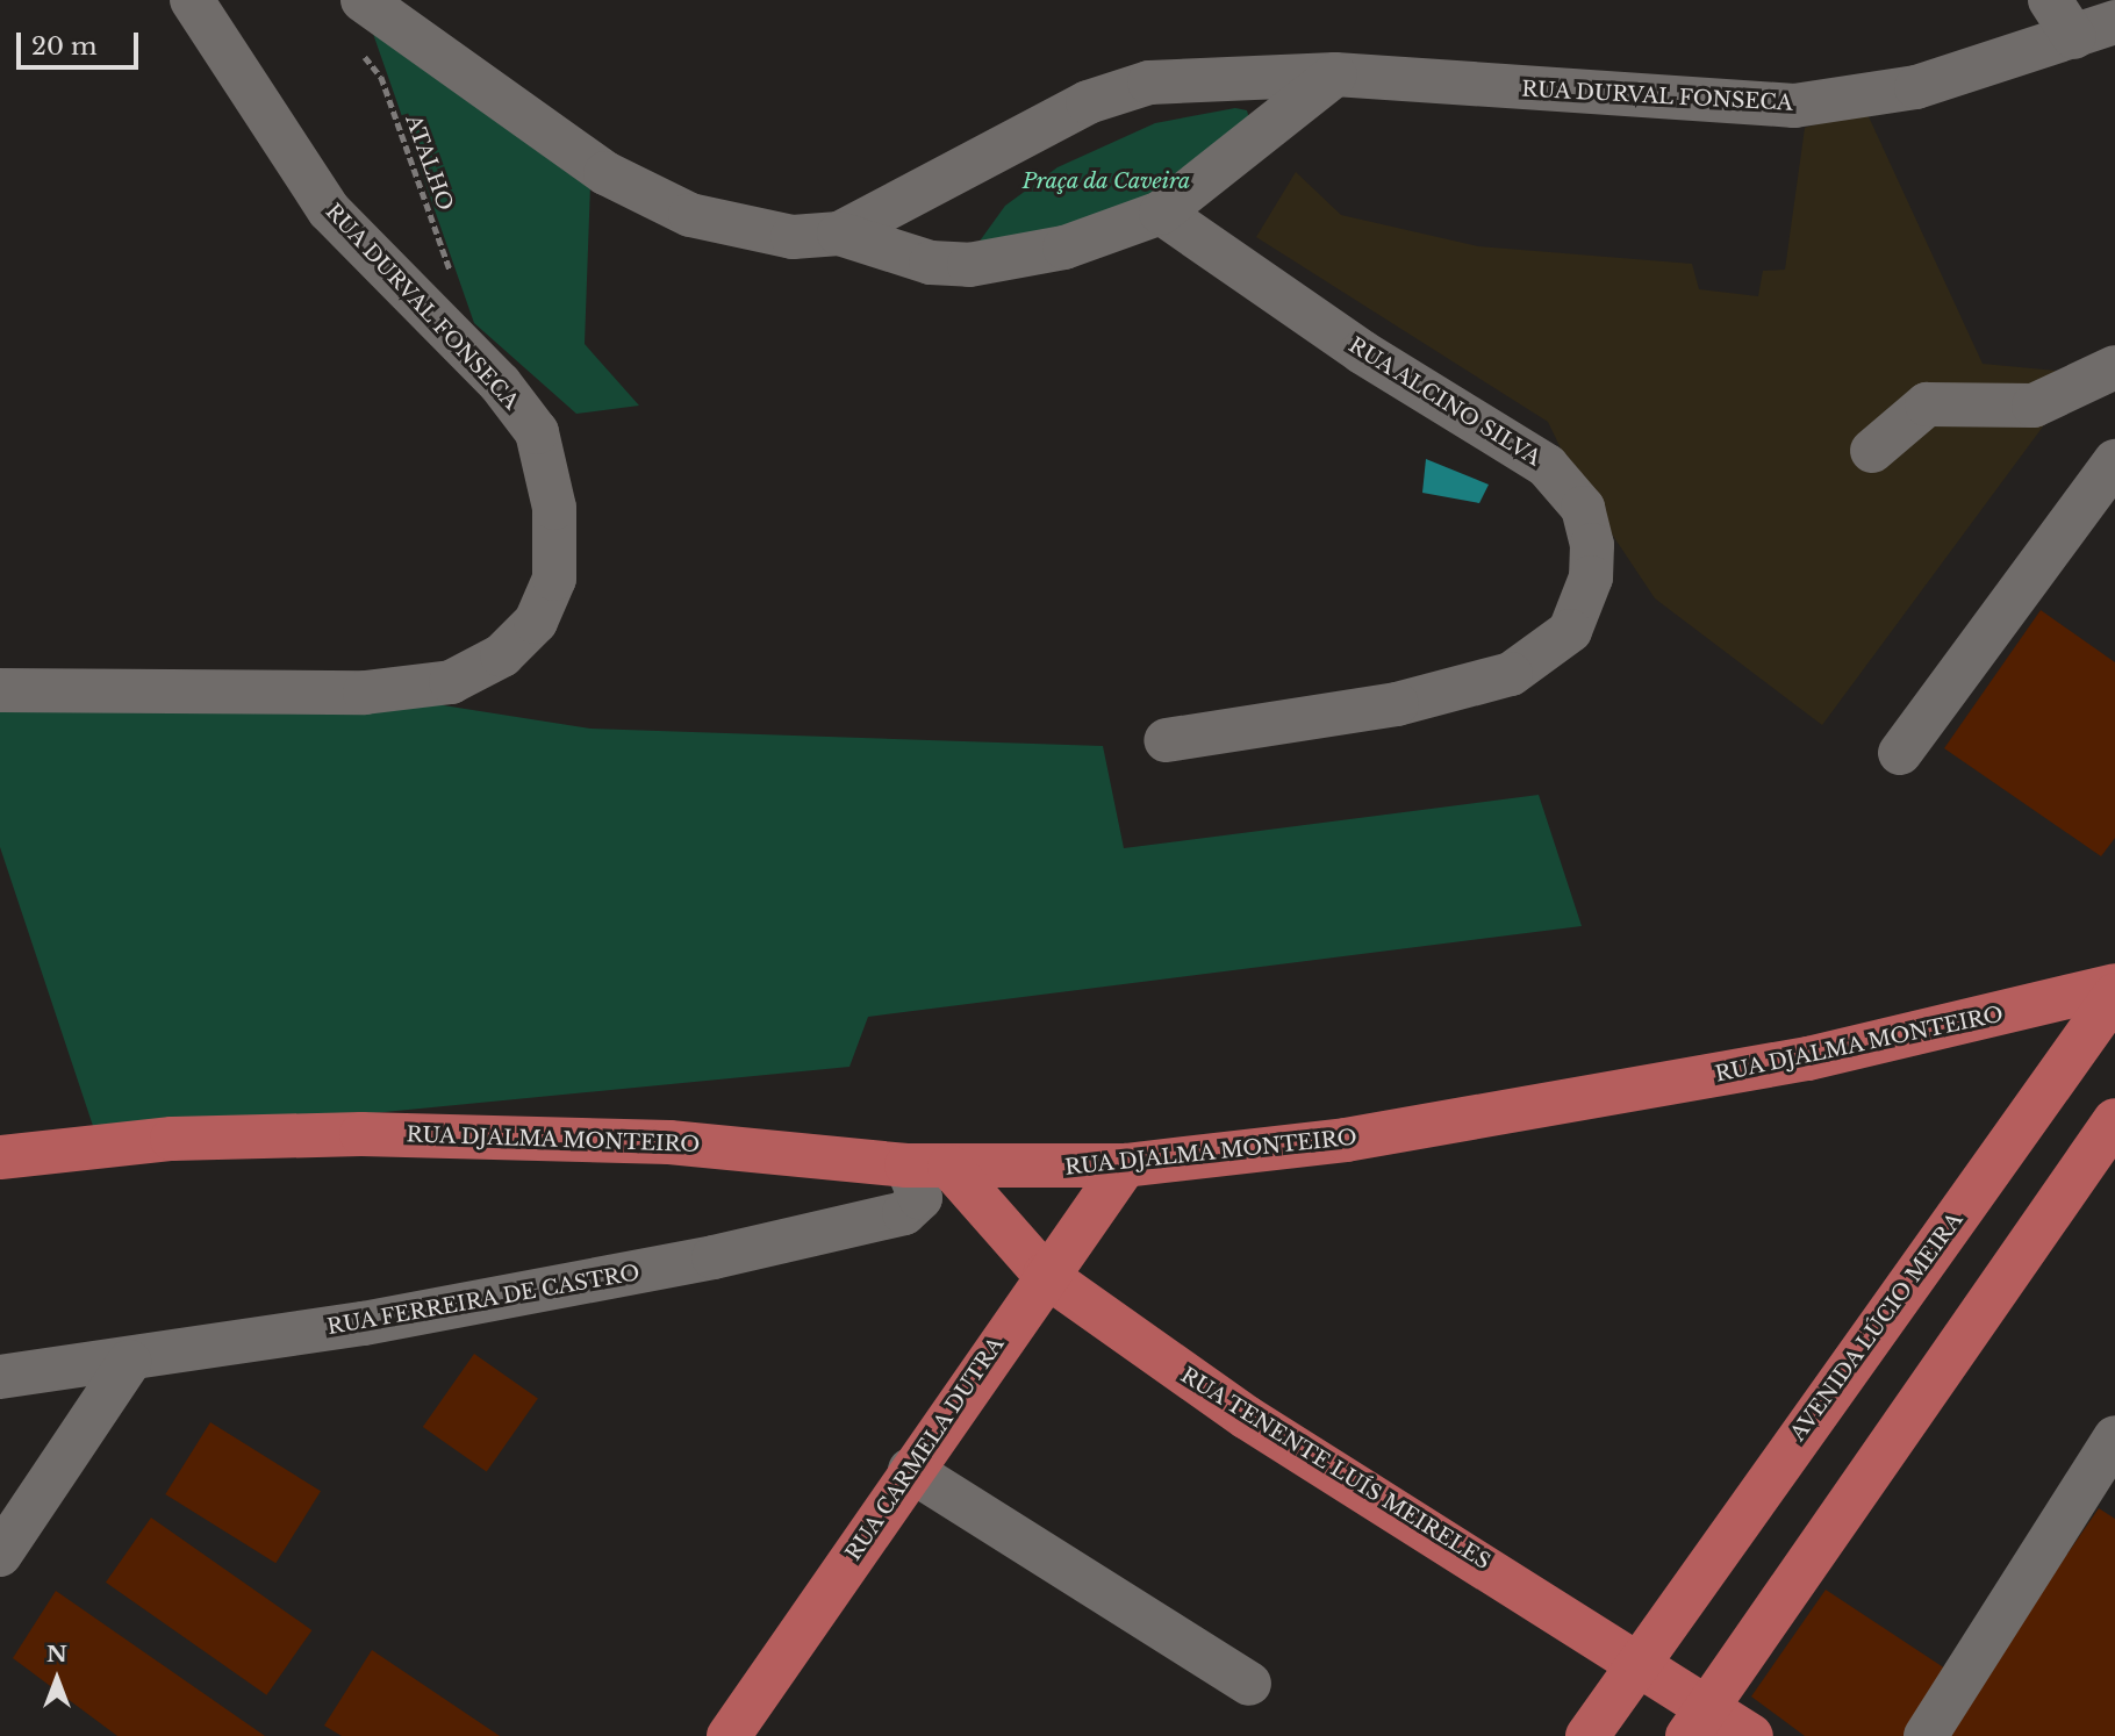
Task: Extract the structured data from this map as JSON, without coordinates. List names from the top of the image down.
{
  "streets": {
    "main road": [
      "RUA DJALMA MONTEIRO",
      "AVENIDA LÚCIO MEIRA",
      "RUA CARMELA DUTRA",
      "RUA TENENTE LUÍS MEIRELES"
    ],
    "street": ["RUA DURVAL FONSECA", "RUA ALCINO SILVA", "RUA FERREIRA DE CASTRO"],
    "path": ["ATALHO"]
  },
  "crossings": [
    ["RUA DURVAL FONSECA", "ATALHO"],
    ["RUA DURVAL FONSECA", "RUA ALCINO SILVA"],
    ["RUA DJALMA MONTEIRO", "RUA FERREIRA DE CASTRO"],
    ["RUA DJALMA MONTEIRO", "RUA CARMELA DUTRA"],
    ["RUA DJALMA MONTEIRO", "RUA TENENTE LUÍS MEIRELES"],
    ["RUA FERREIRA DE CASTRO", "RUA TENENTE LUÍS MEIRELES"],
    ["AVENIDA LÚCIO MEIRA", "RUA TENENTE LUÍS MEIRELES"],
    ["RUA CARMELA DUTRA", "RUA TENENTE LUÍS MEIRELES"]
  ],
  "parks": ["Praça da Caveira"],
  "scale_bar": "20 m",
  "north": "top"
}
